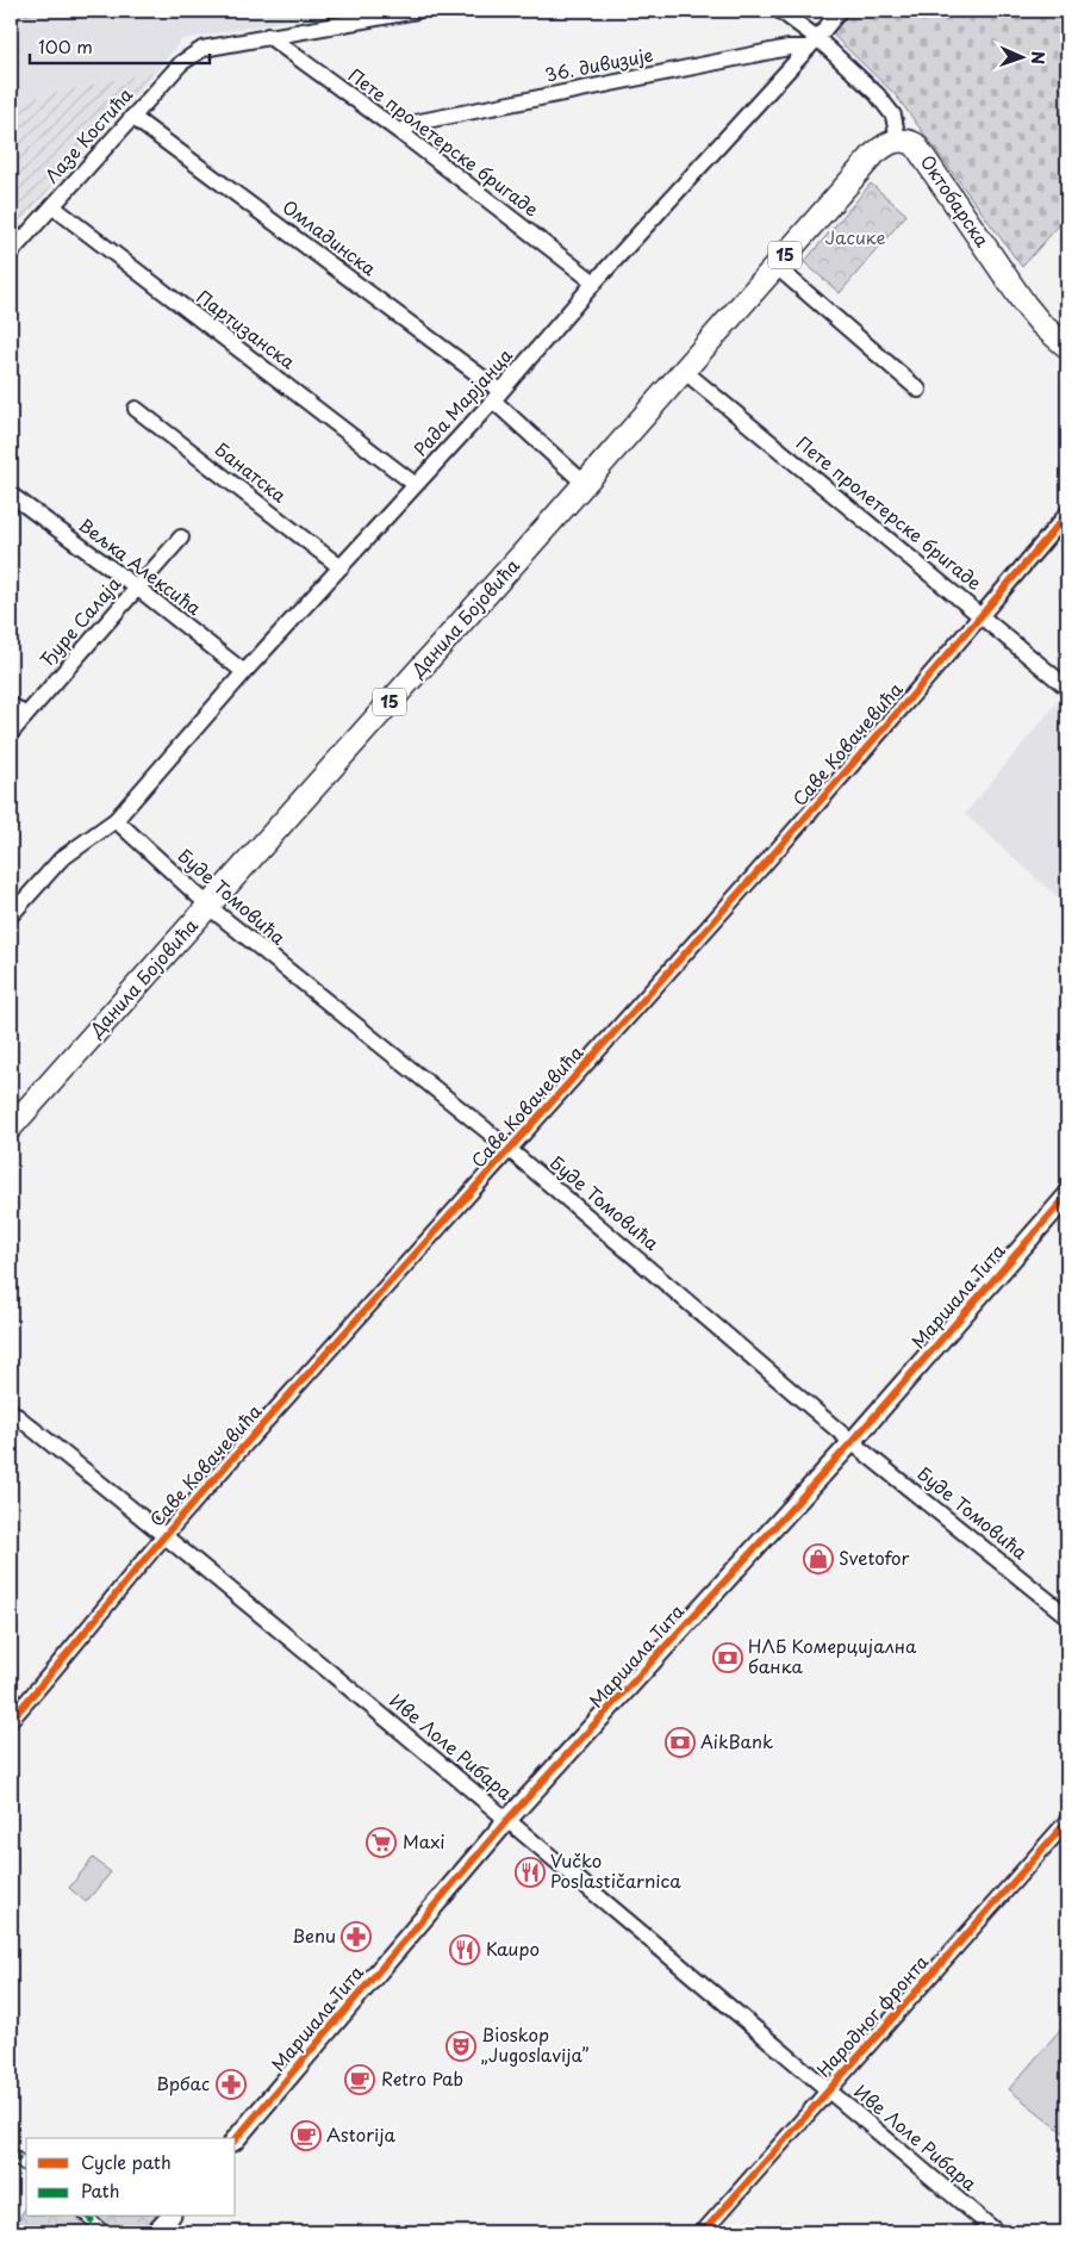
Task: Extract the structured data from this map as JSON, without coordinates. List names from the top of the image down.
{
  "streets": {
    "main road": ["Октобарска", "15", "Данила Бојовића"],
    "street": [
      "36. дивизије",
      "Лазе Костића",
      "Пете пролетерске бригаде",
      "Омладинска",
      "Партизанска",
      "Рада Марјанца",
      "Банатска",
      "Вељка Алексића",
      "Ђуре Салаја",
      "Саве Ковачевића",
      "Буде Томовића",
      "Маршала Тита",
      "Иве Лоле Рибара",
      "Народног фронта"
    ]
  },
  "crossings": [
    ["36. дивизије", "Пете пролетерске бригаде"],
    ["36. дивизије", "Рада Марјанца"],
    ["Лазе Костића", "Пете пролетерске бригаде"],
    ["Лазе Костића", "Омладинска"],
    ["Лазе Костића", "Партизанска"],
    ["Пете пролетерске бригаде", "Рада Марјанца"],
    ["Пете пролетерске бригаде", "Данила Бојовића"],
    ["Пете пролетерске бригаде", "Саве Ковачевића"],
    ["Октобарска", "Данила Бојовића"],
    ["Омладинска", "Рада Марјанца"],
    ["Омладинска", "Данила Бојовића"],
    ["Партизанска", "Рада Марјанца"],
    ["Рада Марјанца", "Банатска"],
    ["Рада Марјанца", "Вељка Алексића"],
    ["Рада Марјанца", "Буде Томовића"],
    ["Вељка Алексића", "Ђуре Салаја"],
    ["Данила Бојовића", "Буде Томовића"],
    ["Саве Ковачевића", "Буде Томовића"],
    ["Саве Ковачевића", "Иве Лоле Рибара"],
    ["Буде Томовића", "Маршала Тита"],
    ["Маршала Тита", "Иве Лоле Рибара"],
    ["Иве Лоле Рибара", "Народног фронта"]
  ],
  "parks": ["Јасике"],
  "places": {
    "shop": ["Svetofor"],
    "bank": ["НЛБ Комерцијална банка", "AikBank"],
    "supermarket": ["Maxi"],
    "restaurant": ["Vučko Poslastičarnica", "Каиро"],
    "pharmacy": ["Benu", "Врбас"],
    "theatre": ["Bioskop „Jugoslavija”"],
    "cafe": ["Retro Pab", "Astorija"]
  },
  "legend": ["Cycle path", "Path"],
  "scale_bar": "100 m",
  "north": "right"
}
